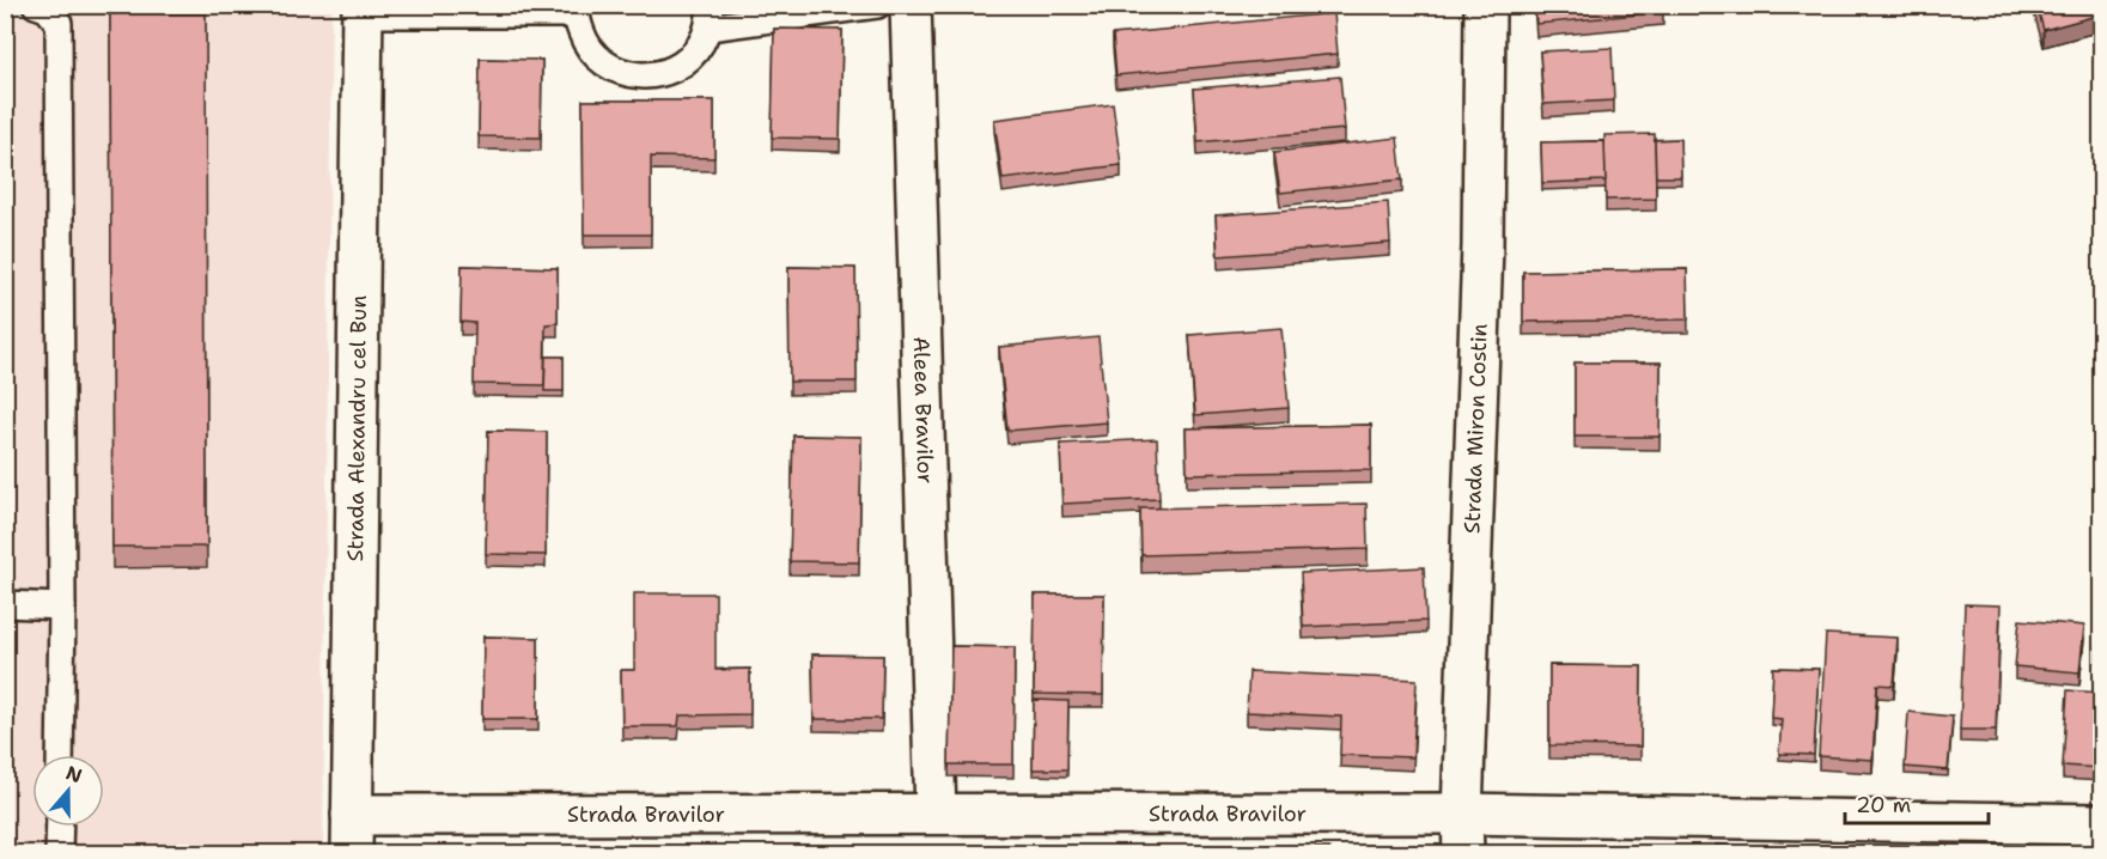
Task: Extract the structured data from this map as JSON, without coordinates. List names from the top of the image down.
{
  "streets": {
    "street": [
      "Aleea Bravilor",
      "Strada Alexandru cel Bun",
      "Strada Miron Costin",
      "Strada Bravilor"
    ]
  },
  "crossings": [
    ["Aleea Bravilor", "Strada Bravilor"],
    ["Strada Alexandru cel Bun", "Strada Bravilor"],
    ["Strada Miron Costin", "Strada Bravilor"]
  ],
  "scale_bar": "20 m",
  "north": "top"
}
